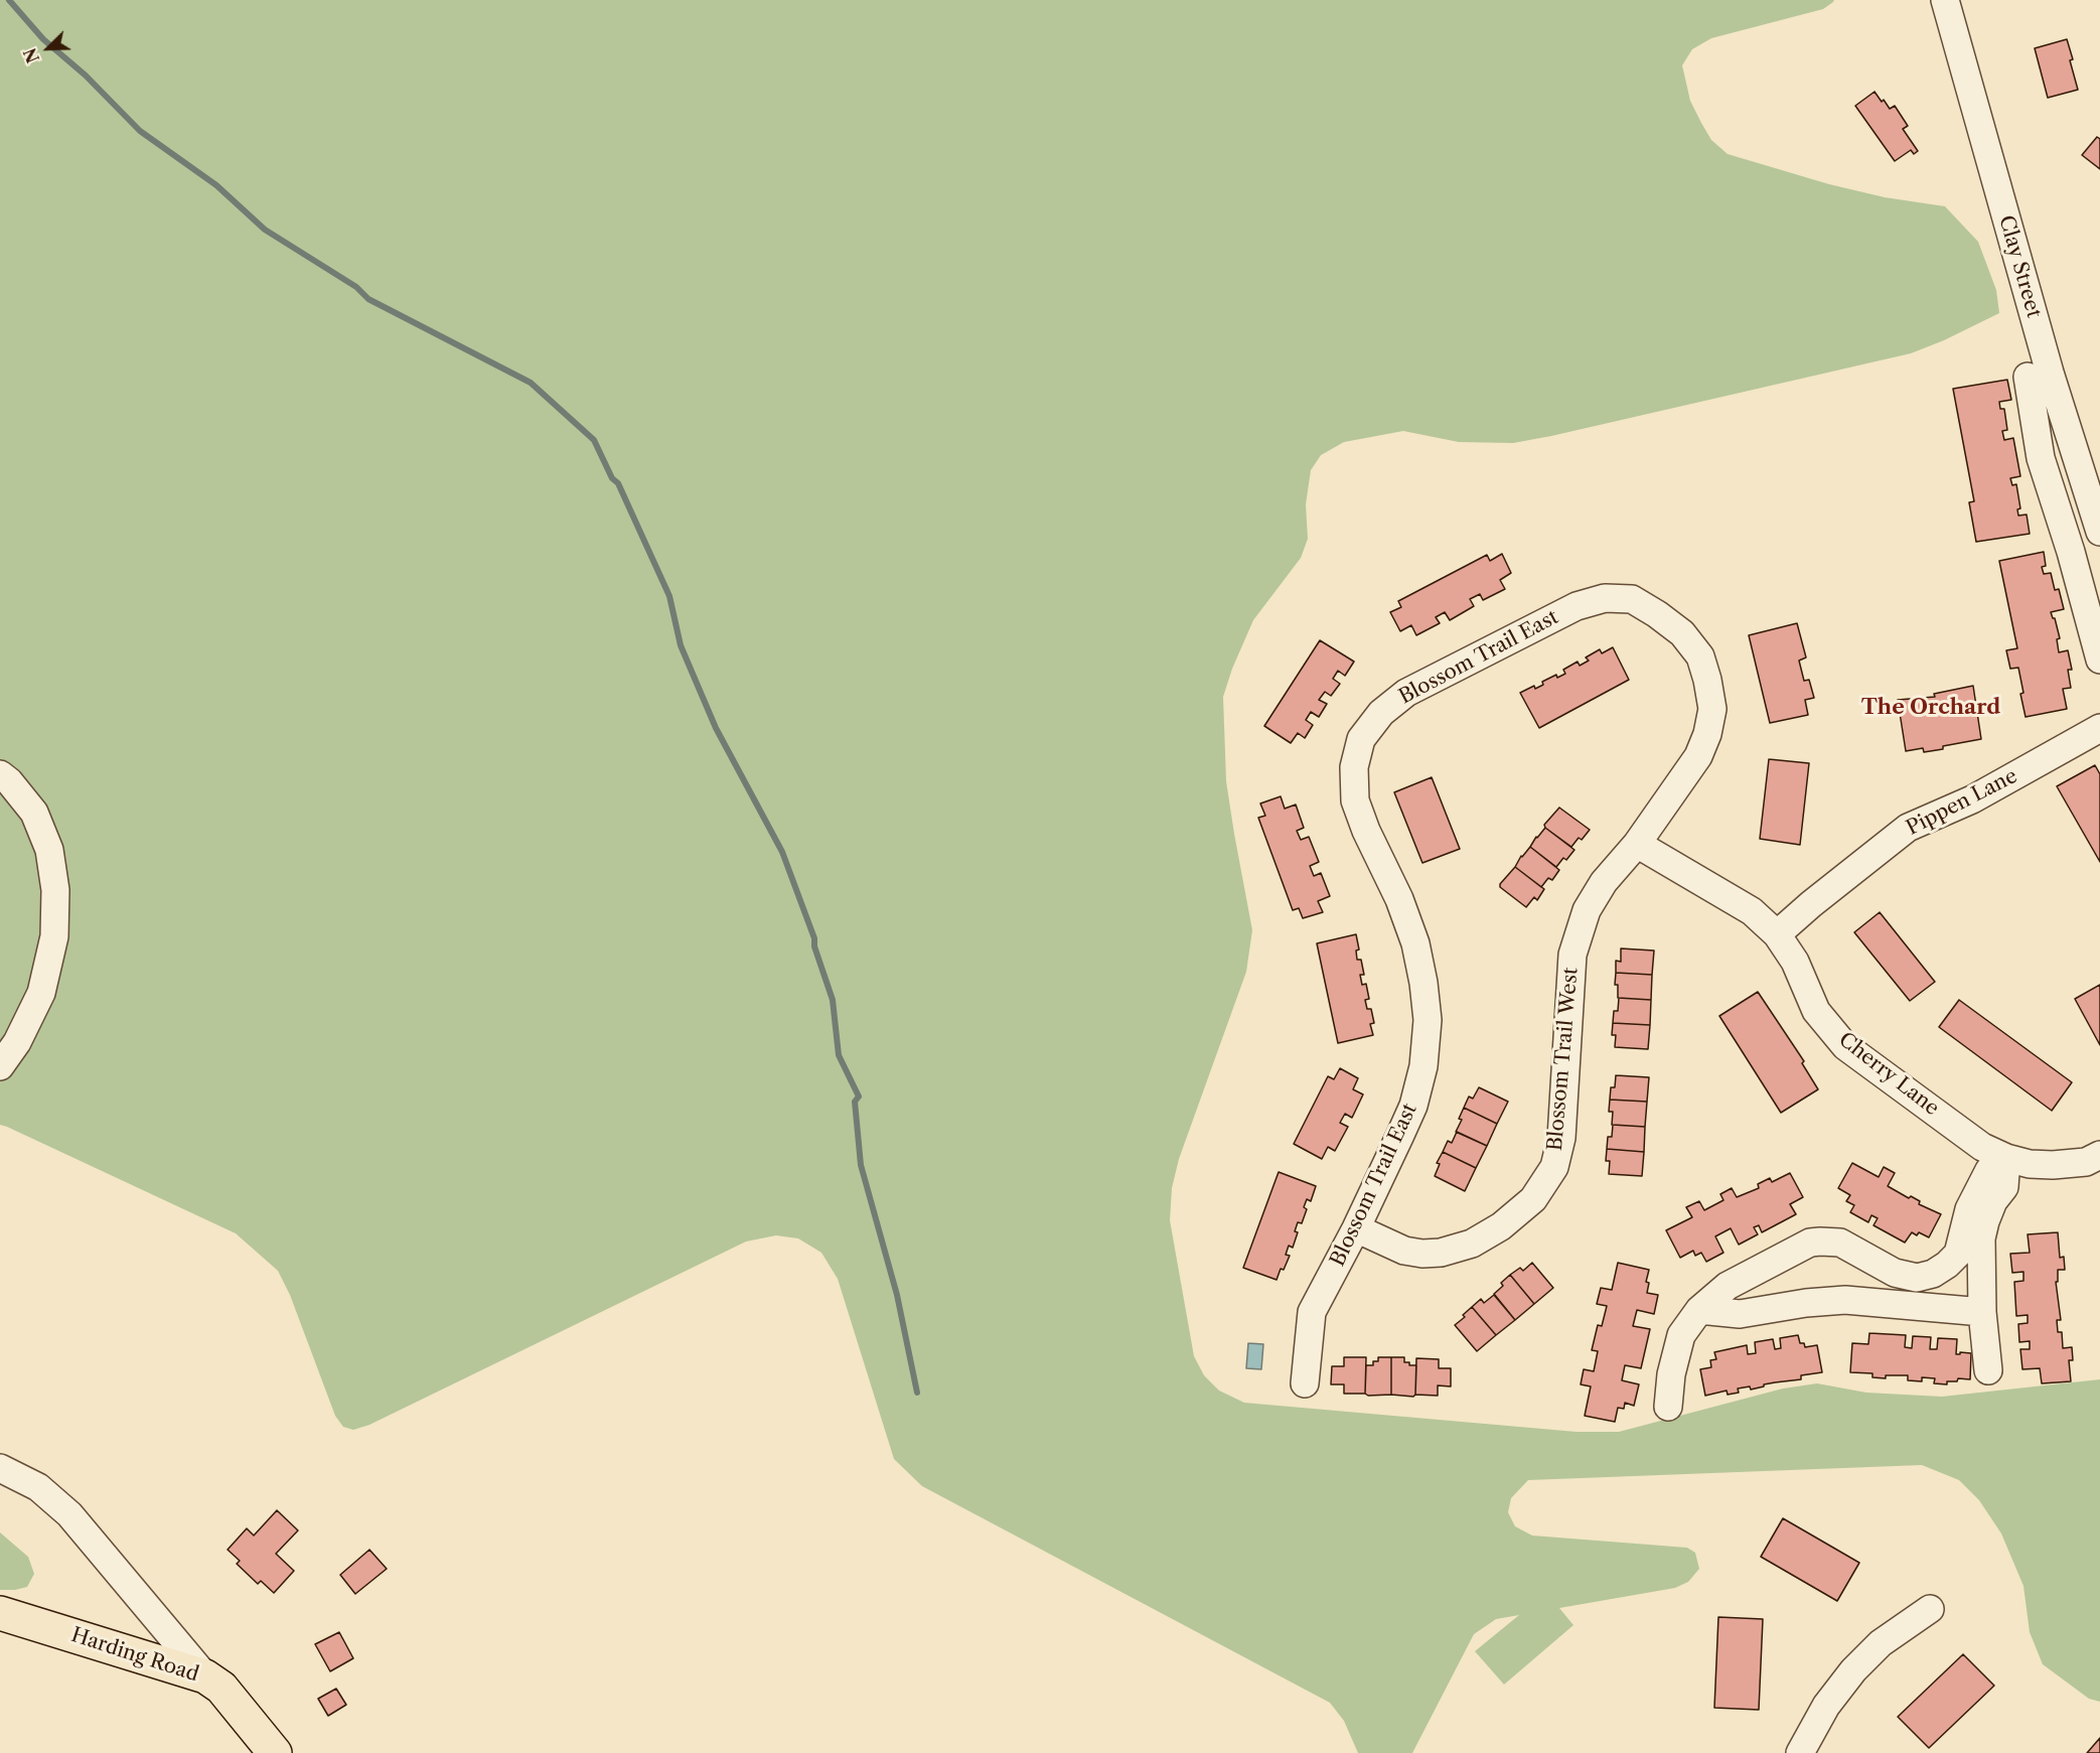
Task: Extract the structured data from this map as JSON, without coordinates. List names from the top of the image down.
{
  "streets": {
    "main road": ["Harding Road"],
    "street": [
      "Clay Street",
      "Blossom Trail East",
      "Pippen Lane",
      "Blossom Trail West",
      "Cherry Lane"
    ]
  },
  "crossings": [
    ["Blossom Trail East", "Blossom Trail West"],
    ["Blossom Trail East", "Cherry Lane"],
    ["Pippen Lane", "Cherry Lane"],
    ["Blossom Trail West", "Cherry Lane"]
  ],
  "districts": ["The Orchard"],
  "north": "bottom left"
}
